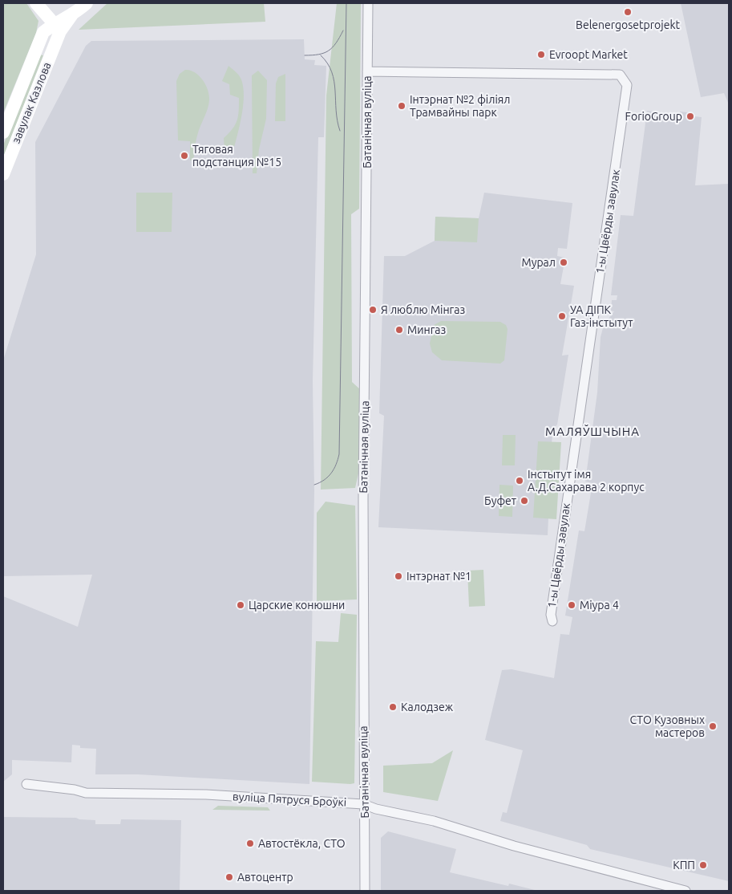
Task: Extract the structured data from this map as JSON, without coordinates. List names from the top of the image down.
{
  "streets": {
    "main road": ["завулак Казлова"],
    "street": ["Батанічная вуліца", "1-ы Цвёрды завулак", "вуліца Пятруся Броўкі"]
  },
  "crossings": [
    ["Батанічная вуліца", "1-ы Цвёрды завулак"],
    ["Батанічная вуліца", "вуліца Пятруся Броўкі"]
  ],
  "districts": ["МАЛЯЎШЧЫНА"],
  "places": [
    "Belenergosetprojekt",
    "Evroopt Market",
    "Інтэрнат №2 філіял Трамвайны парк",
    "ForioGroup",
    "Тяговая подстанция №15",
    "Мурал",
    "Я люблю Мінгаз",
    "УА ДІПК Газ-інстытут",
    "Мингаз",
    "Інстытут імя А.Д.Сахарава 2 корпус",
    "Буфет",
    "Інтэрнат №1",
    "Царские конюшни",
    "Міура 4",
    "Калодзеж",
    "СТО Кузовных мастеров",
    "Автостёкла, СТО",
    "КПП",
    "Автоцентр"
  ]
}
